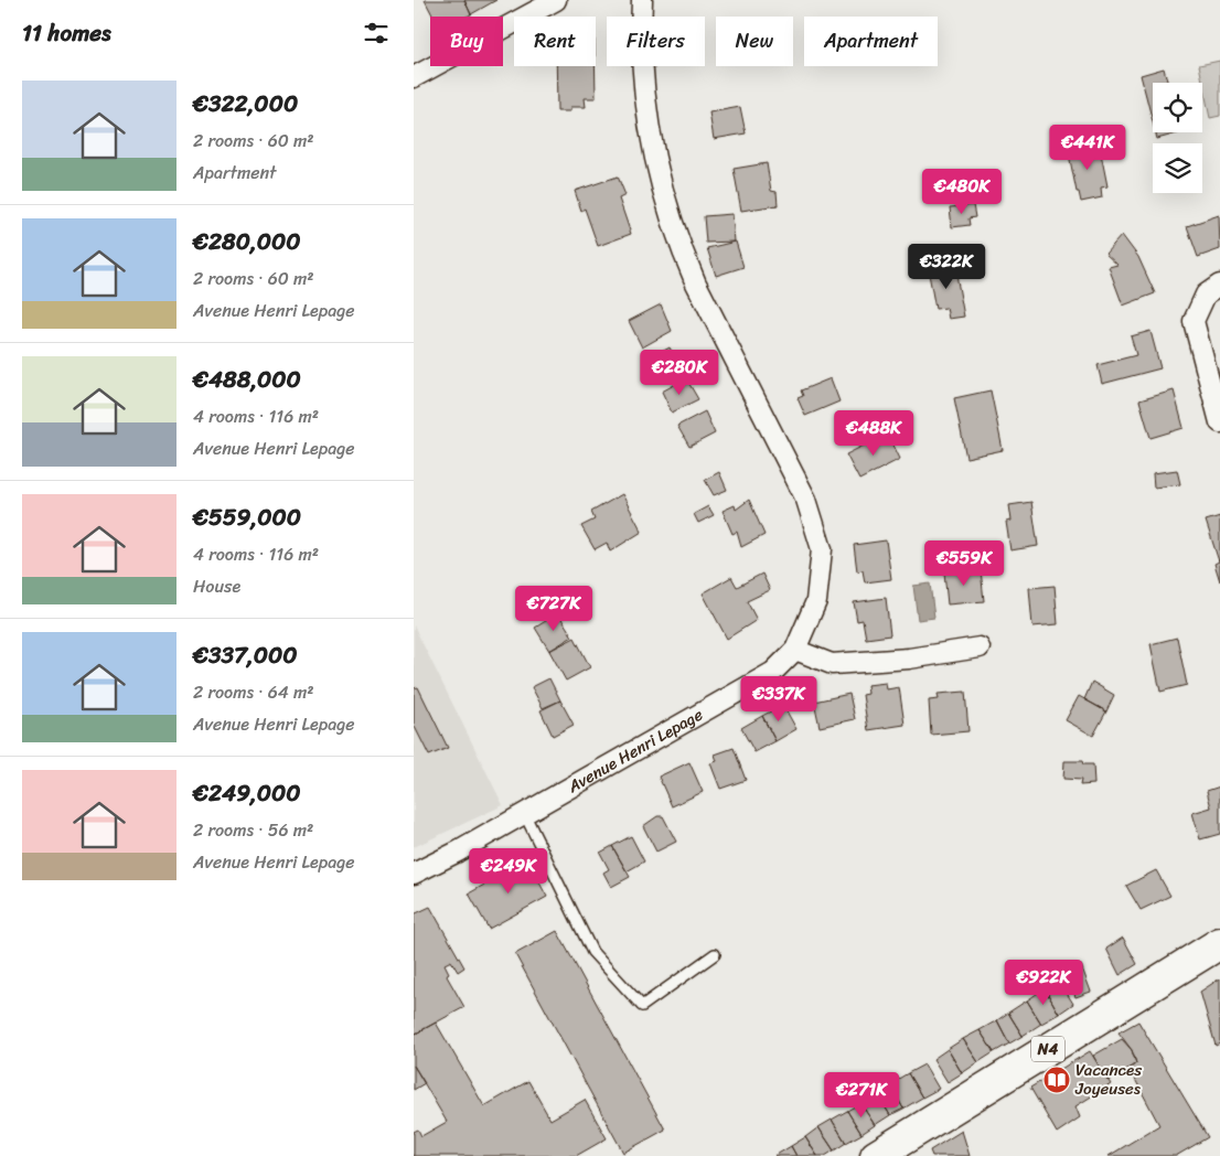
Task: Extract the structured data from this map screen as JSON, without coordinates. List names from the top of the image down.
{
  "streets": {
    "main road": ["N4"],
    "street": ["Avenue Henri Lepage"]
  },
  "places": {
    "library": ["Vacances Joyeuses"]
  },
  "page": {
    "heading": "11 homes",
    "chip": [
      "Buy",
      "Rent",
      "Filters",
      "New",
      "Apartment"
    ],
    "list": [
      {
        "name": "€322,000",
        "note": "2 rooms · 60 m² · Apartment"
      },
      {
        "name": "€280,000",
        "note": "2 rooms · 60 m² · Avenue Henri Lepage"
      },
      {
        "name": "€488,000",
        "note": "4 rooms · 116 m² · Avenue Henri Lepage"
      },
      {
        "name": "€559,000",
        "note": "4 rooms · 116 m² · House"
      },
      {
        "name": "€337,000",
        "note": "2 rooms · 64 m² · Avenue Henri Lepage"
      },
      {
        "name": "€249,000",
        "note": "2 rooms · 56 m² · Avenue Henri Lepage"
      }
    ],
    "price": [
      "€441K",
      "€480K",
      "€322K",
      "€280K",
      "€488K",
      "€559K",
      "€727K",
      "€337K",
      "€249K",
      "€922K",
      "€271K"
    ]
  }
}
